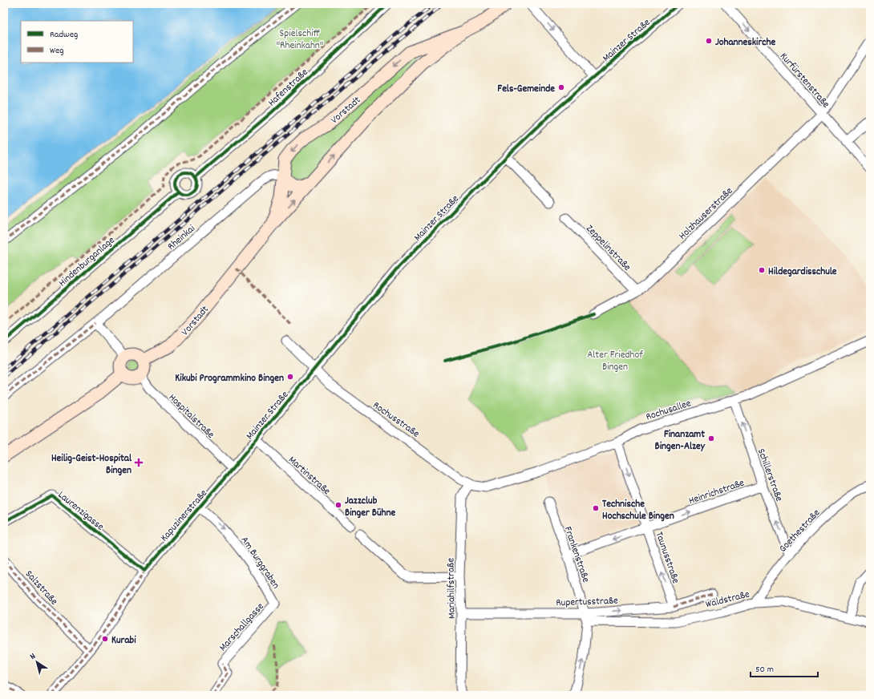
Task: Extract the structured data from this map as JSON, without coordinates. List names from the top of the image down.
{
  "streets": {
    "main road": ["Vorstadt"],
    "street": [
      "Mainzer Straße",
      "Kurfürstenstraße",
      "Hafenstraße",
      "Holzhauserstraße",
      "Rheinkai",
      "Zeppelinstraße",
      "Hindenburganlage",
      "Rochusallee",
      "Hospitalstraße",
      "Rochusstraße",
      "Martinstraße",
      "Schillerstraße",
      "Heinrichstraße",
      "Laurenzigasse",
      "Kapuzinerstraße",
      "Goethestraße",
      "Frankenstraße",
      "Taunusstraße",
      "Am Burggraben",
      "Salzstraße",
      "Mariahilfstraße",
      "Waldstraße",
      "Rupertusstraße",
      "Marschallgasse"
    ]
  },
  "crossings": [
    ["Mainzer Straße", "Hospitalstraße"],
    ["Mainzer Straße", "Rochusstraße"],
    ["Mainzer Straße", "Martinstraße"],
    ["Mainzer Straße", "Kapuzinerstraße"],
    ["Kurfürstenstraße", "Holzhauserstraße"],
    ["Hafenstraße", "Hindenburganlage"],
    ["Vorstadt", "Rheinkai"],
    ["Vorstadt", "Hospitalstraße"],
    ["Holzhauserstraße", "Zeppelinstraße"],
    ["Rochusallee", "Rochusstraße"],
    ["Rochusallee", "Schillerstraße"],
    ["Rochusallee", "Taunusstraße"],
    ["Rochusallee", "Mariahilfstraße"],
    ["Hospitalstraße", "Kapuzinerstraße"],
    ["Rochusstraße", "Mariahilfstraße"],
    ["Schillerstraße", "Heinrichstraße"],
    ["Schillerstraße", "Goethestraße"],
    ["Heinrichstraße", "Frankenstraße"],
    ["Heinrichstraße", "Taunusstraße"],
    ["Laurenzigasse", "Kapuzinerstraße"],
    ["Kapuzinerstraße", "Am Burggraben"],
    ["Kapuzinerstraße", "Salzstraße"],
    ["Goethestraße", "Waldstraße"],
    ["Frankenstraße", "Waldstraße"],
    ["Frankenstraße", "Rupertusstraße"],
    ["Taunusstraße", "Rupertusstraße"],
    ["Am Burggraben", "Marschallgasse"],
    ["Mariahilfstraße", "Rupertusstraße"],
    ["Waldstraße", "Rupertusstraße"]
  ],
  "one_way": ["Kurfürstenstraße", "Schillerstraße", "Am Burggraben"],
  "parks": ["Spielschiff \"Rheinkahn\"", "Alter Friedhof Bingen"],
  "places": {
    "other": [
      "Johanneskirche",
      "Fels-Gemeinde",
      "Hildegardisschule",
      "Kikubi Programmkino Bingen",
      "Finanzamt Bingen-Alzey",
      "Jazzclub Binger Bühne",
      "Technische Hochschule Bingen",
      "Kurabi"
    ],
    "health": ["Heilig-Geist-Hospital Bingen"]
  },
  "legend": ["Radweg", "Weg"],
  "scale_bar": "50 m",
  "north": "top left"
}
